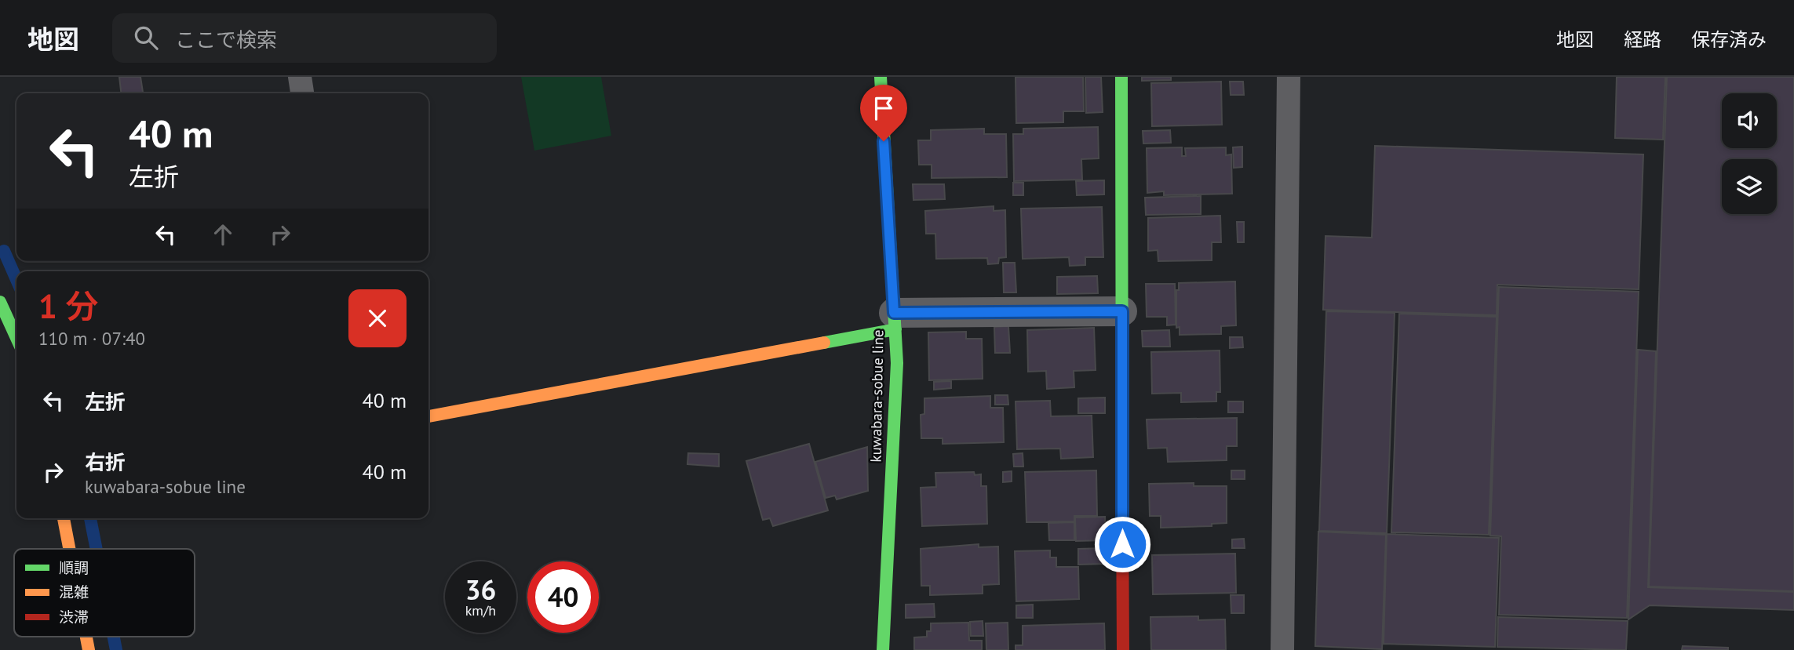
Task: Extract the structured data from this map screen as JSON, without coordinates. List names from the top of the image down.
{
  "streets": {
    "street": ["kuwabara-sobue line"]
  },
  "legend": ["順調", "混雑", "渋滞"],
  "page": {
    "header": "地図",
    "search": "ここで検索",
    "nav": ["地図", "経路", "保存済み"],
    "turn": ["40 m", "左折"],
    "heading": ["1 分", "110 m · 07:40"],
    "list": [
      {
        "name": "左折",
        "value": "40 m"
      },
      {
        "name": "右折",
        "note": "kuwabara-sobue line",
        "value": "40 m"
      }
    ],
    "speed": "36 km/h",
    "limit": "40"
  }
}
